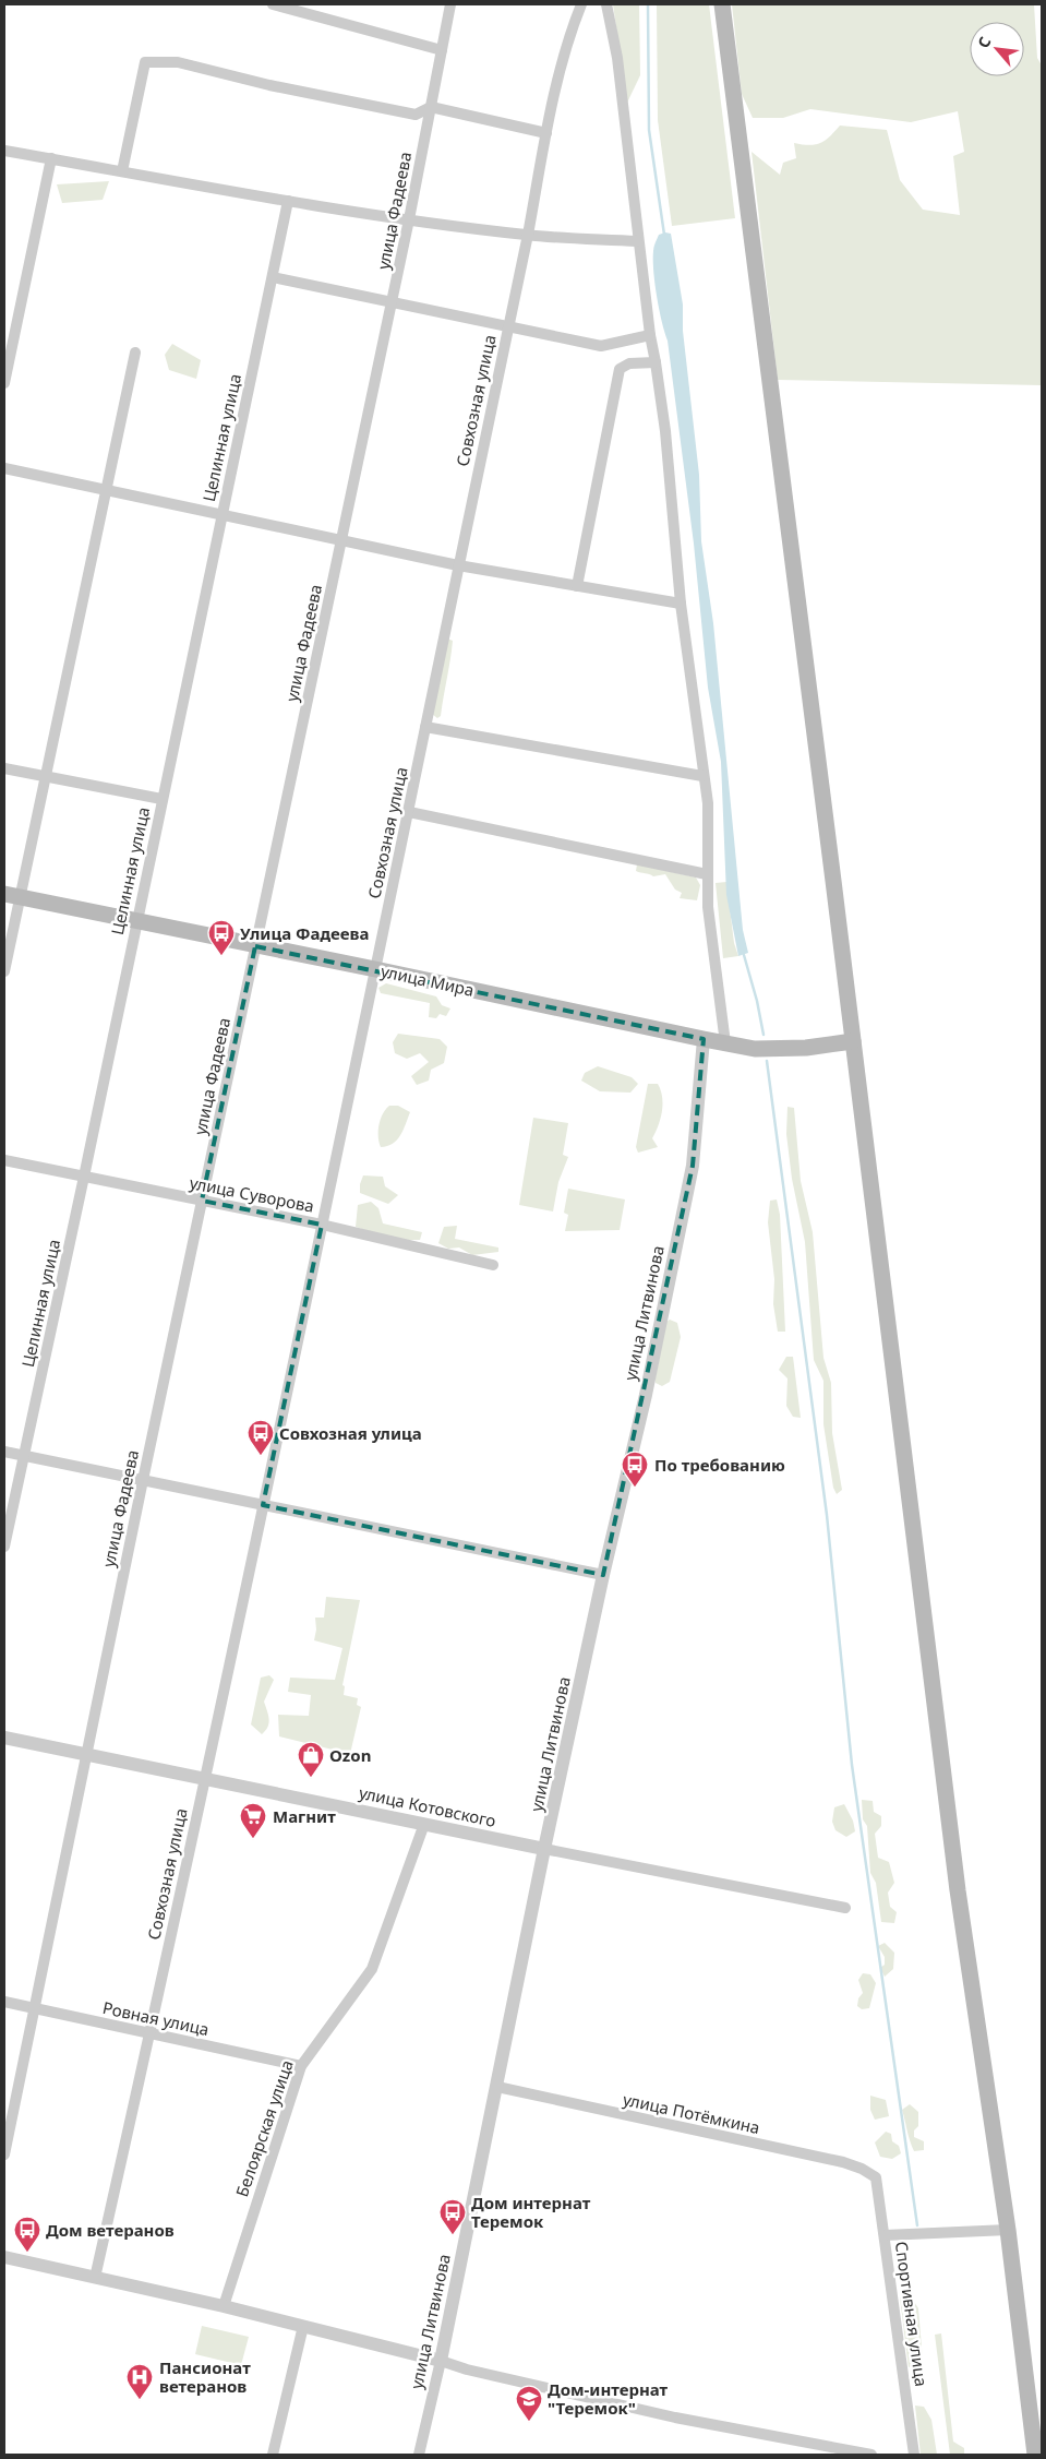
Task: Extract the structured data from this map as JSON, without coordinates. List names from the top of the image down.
{
  "streets": {
    "main road": ["улица Мира"],
    "street": [
      "улица Фадеева",
      "Совхозная улица",
      "Целинная улица",
      "улица Суворова",
      "улица Литвинова",
      "улица Котовского",
      "Ровная улица",
      "улица Потёмкина",
      "Белоярская улица",
      "Спортивная улица"
    ]
  },
  "crossings": [
    ["улица Фадеева", "улица Мира"],
    ["улица Фадеева", "улица Суворова"],
    ["улица Фадеева", "улица Котовского"],
    ["улица Фадеева", "Ровная улица"],
    ["Совхозная улица", "улица Мира"],
    ["Совхозная улица", "улица Суворова"],
    ["Совхозная улица", "улица Котовского"],
    ["Совхозная улица", "Ровная улица"],
    ["Целинная улица", "улица Мира"],
    ["Целинная улица", "улица Суворова"],
    ["улица Мира", "улица Литвинова"],
    ["улица Литвинова", "улица Котовского"],
    ["улица Литвинова", "улица Потёмкина"],
    ["улица Котовского", "Белоярская улица"],
    ["Ровная улица", "Белоярская улица"],
    ["улица Потёмкина", "Спортивная улица"]
  ],
  "places": {
    "bus stop": [
      "Улица Фадеева",
      "Совхозная улица",
      "По требованию",
      "Дом интернат Теремок",
      "Дом ветеранов"
    ],
    "shop": ["Ozon"],
    "supermarket": ["Магнит"],
    "hospital": ["Пансионат ветеранов"],
    "school or university": ["Дом-интернат \"Теремок\""]
  },
  "north": "top left"
}
